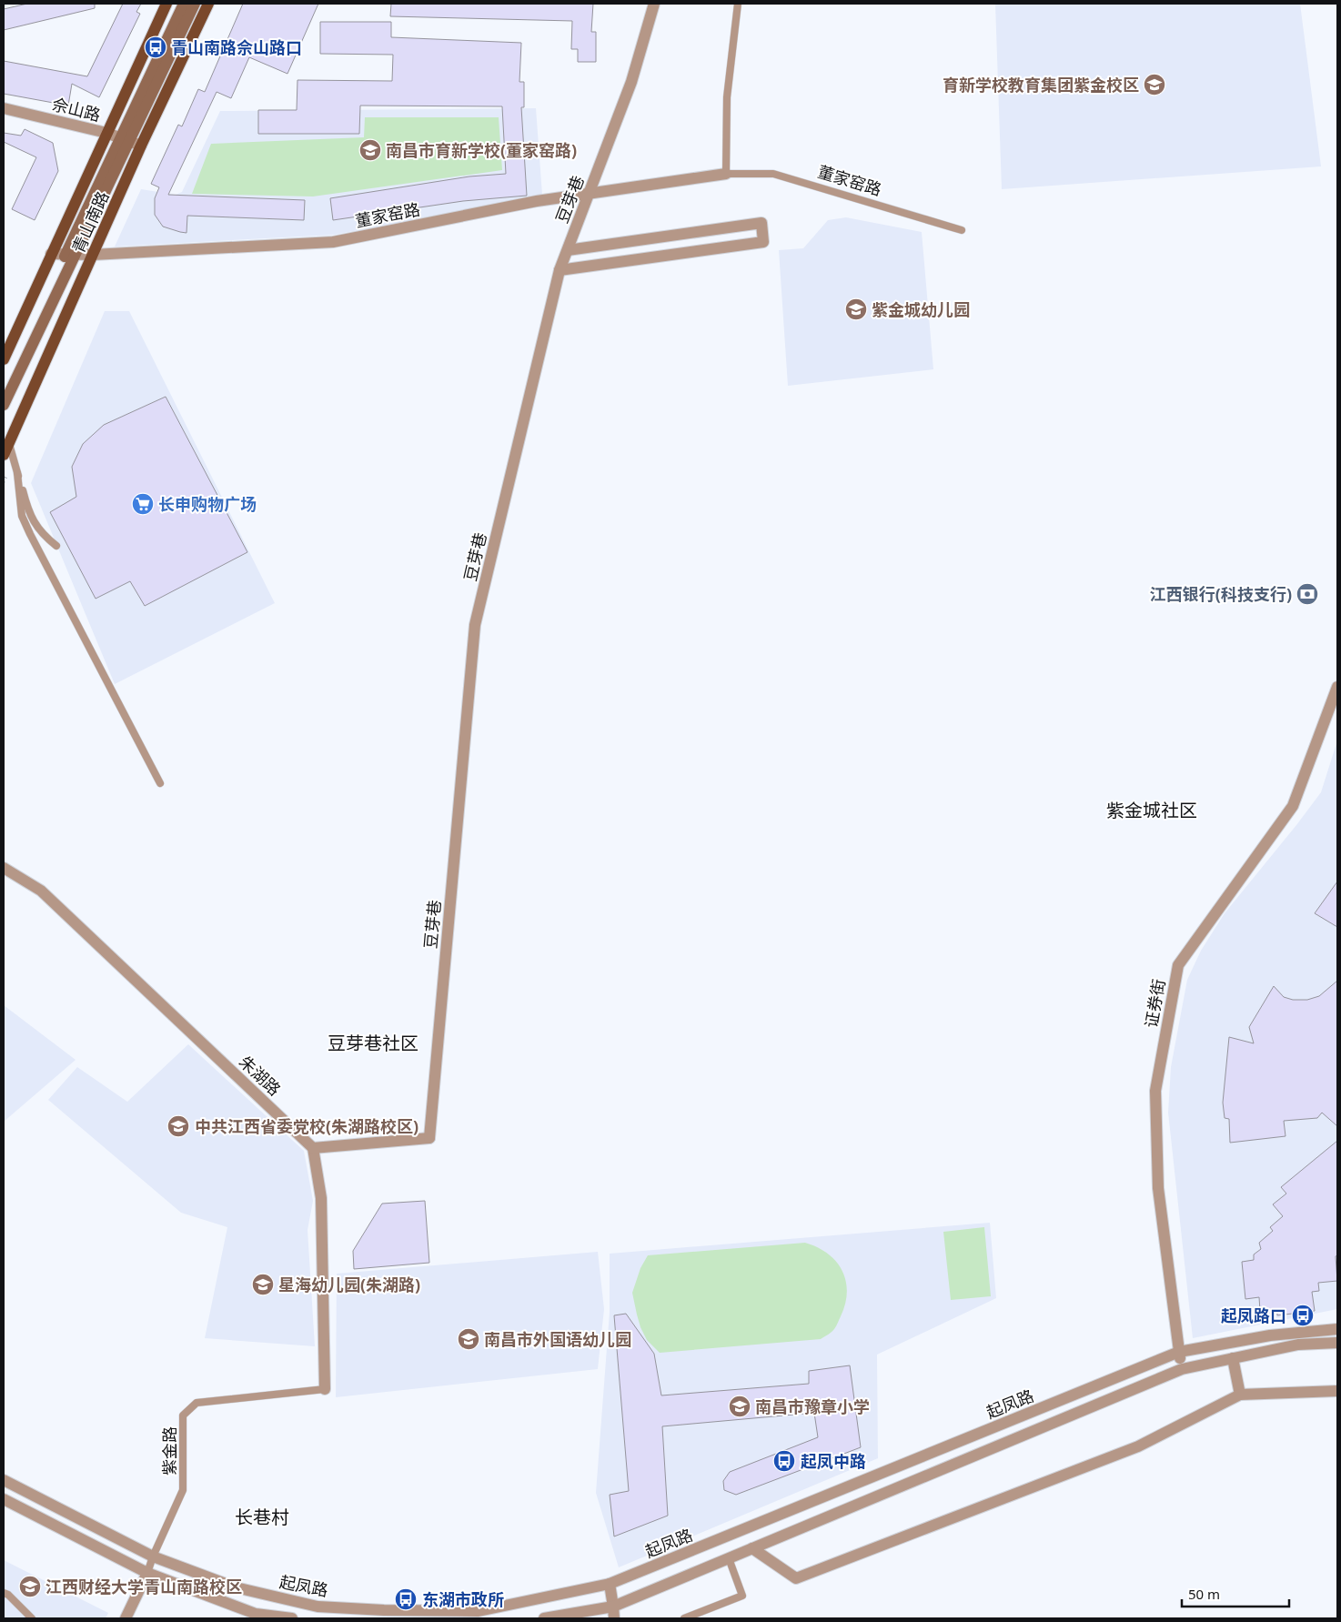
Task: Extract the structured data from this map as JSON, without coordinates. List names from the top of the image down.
{
  "streets": {
    "main road": ["青山南路"],
    "street": [
      "佘山路",
      "董家窑路",
      "豆芽巷",
      "证券街",
      "朱湖路",
      "起凤路"
    ],
    "lane": ["紫金路"]
  },
  "crossings": [
    ["佘山路", "青山南路"],
    ["董家窑路", "豆芽巷"],
    ["董家窑路", "青山南路"],
    ["豆芽巷", "朱湖路"],
    ["证券街", "起凤路"],
    ["起凤路", "紫金路"]
  ],
  "districts": ["紫金城社区", "豆芽巷社区", "长巷村"],
  "places": {
    "bus stop": [
      "青山南路佘山路口",
      "起凤路口",
      "起凤中路",
      "东湖市政所"
    ],
    "school or university": [
      "育新学校教育集团紫金校区",
      "南昌市育新学校(董家窑路)",
      "紫金城幼儿园",
      "中共江西省委党校(朱湖路校区)",
      "星海幼儿园(朱湖路)",
      "南昌市外国语幼儿园",
      "南昌市豫章小学",
      "江西财经大学青山南路校区"
    ],
    "supermarket": ["长申购物广场"],
    "bank": ["江西银行(科技支行)"]
  },
  "scale_bar": "50 m"
}
